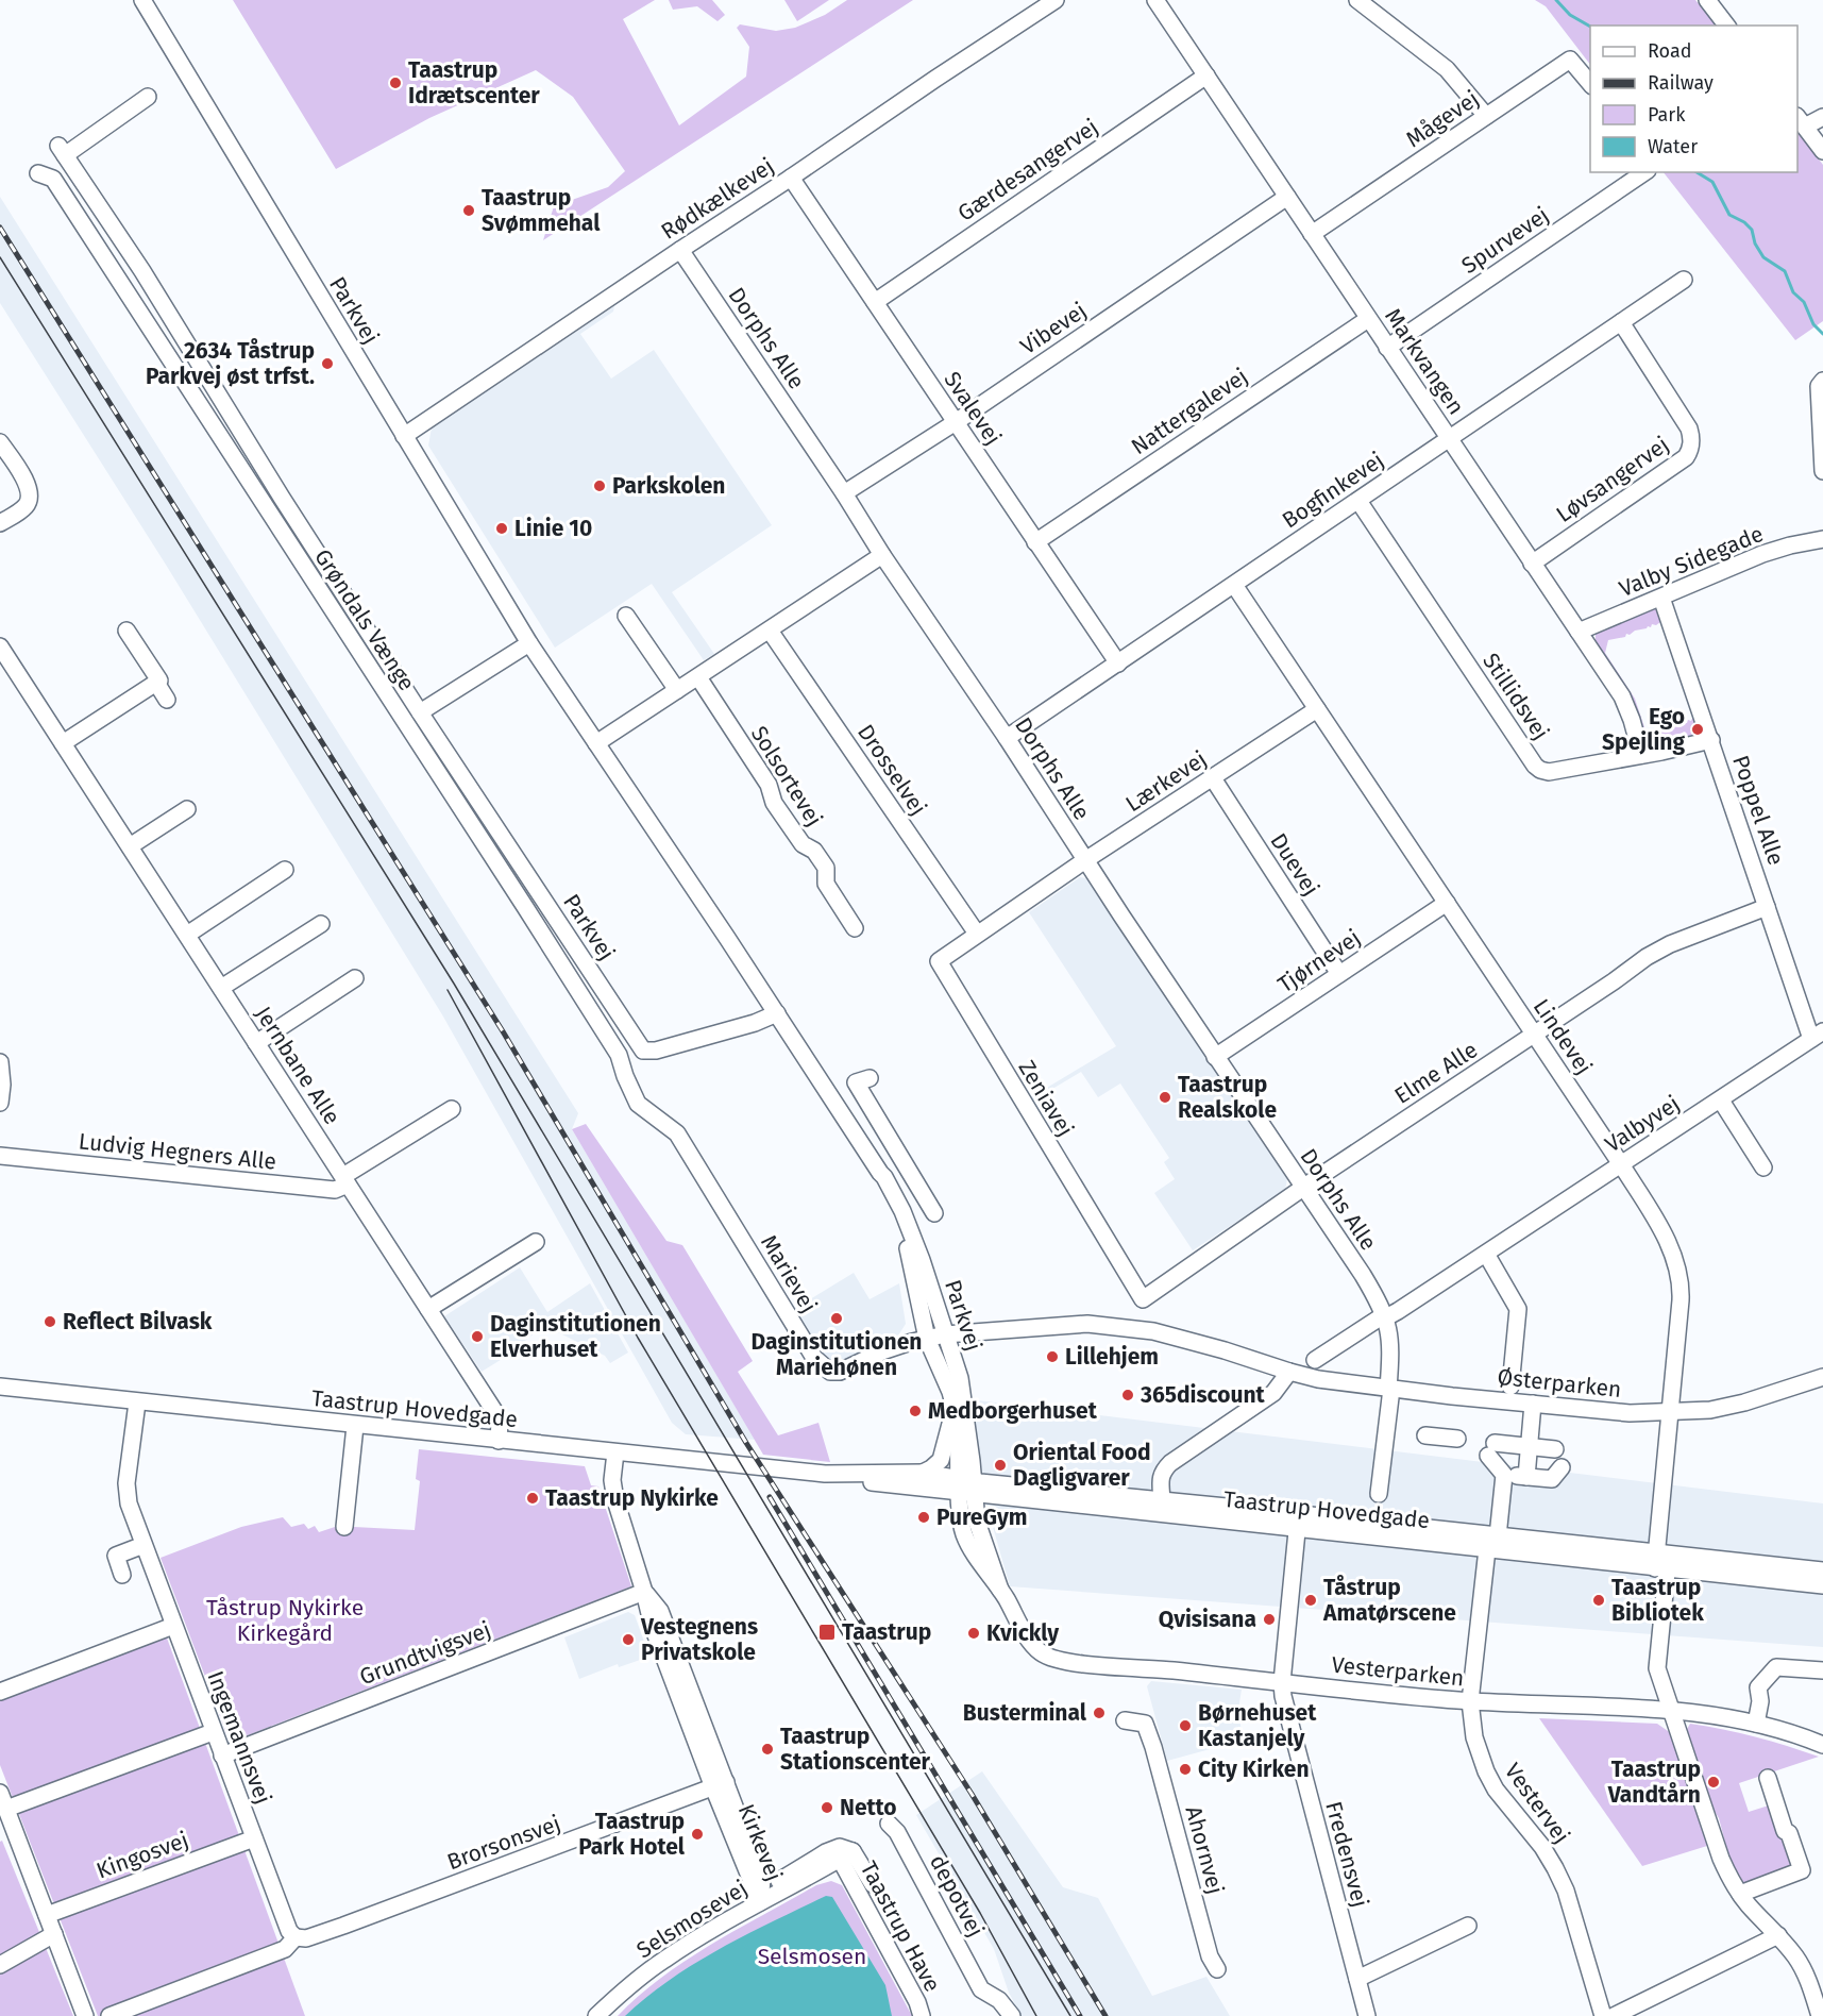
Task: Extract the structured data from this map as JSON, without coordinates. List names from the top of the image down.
{
  "streets": {
    "street": [
      "Mågevej",
      "Gærdesangervej",
      "Rødkælkevej",
      "Spurvevej",
      "Parkvej",
      "Vibevej",
      "Dorphs Alle",
      "Markvangen",
      "Svalevej",
      "Nattergalevej",
      "Løvsangervej",
      "Bogfinkevej",
      "Valby Sidegade",
      "Grøndals Vænge",
      "Stillidsvej",
      "Drosselvej",
      "Solsortevej",
      "Lærkevej",
      "Poppel Alle",
      "Duevej",
      "Tjørnevej",
      "Lindevej",
      "Jernbane Alle",
      "Elme Alle",
      "Zeniavej",
      "Valbyvej",
      "Ludvig Hegners Alle",
      "Marievej",
      "Østerparken",
      "Taastrup Hovedgade",
      "Grundtvigsvej",
      "Vesterparken",
      "Ingemannsvej",
      "Vestervej",
      "Brorsonsvej",
      "Kirkevej",
      "Ahornvej",
      "Fredensvej",
      "Kingosvej",
      "depotvej",
      "Selsmosevej",
      "Taastrup Have"
    ]
  },
  "crossings": [
    ["Mågevej", "Markvangen"],
    ["Gærdesangervej", "Markvangen"],
    ["Gærdesangervej", "Svalevej"],
    ["Rødkælkevej", "Parkvej"],
    ["Rødkælkevej", "Dorphs Alle"],
    ["Rødkælkevej", "Svalevej"],
    ["Spurvevej", "Markvangen"],
    ["Parkvej", "Marievej"],
    ["Parkvej", "Østerparken"],
    ["Parkvej", "Taastrup Hovedgade"],
    ["Parkvej", "Vesterparken"],
    ["Vibevej", "Dorphs Alle"],
    ["Vibevej", "Markvangen"],
    ["Vibevej", "Svalevej"],
    ["Dorphs Alle", "Bogfinkevej"],
    ["Dorphs Alle", "Lærkevej"],
    ["Dorphs Alle", "Tjørnevej"],
    ["Dorphs Alle", "Elme Alle"],
    ["Dorphs Alle", "Valbyvej"],
    ["Dorphs Alle", "Østerparken"],
    ["Markvangen", "Nattergalevej"],
    ["Markvangen", "Løvsangervej"],
    ["Markvangen", "Bogfinkevej"],
    ["Markvangen", "Valby Sidegade"],
    ["Markvangen", "Stillidsvej"],
    ["Svalevej", "Nattergalevej"],
    ["Svalevej", "Bogfinkevej"],
    ["Løvsangervej", "Bogfinkevej"],
    ["Bogfinkevej", "Stillidsvej"],
    ["Bogfinkevej", "Lindevej"],
    ["Valby Sidegade", "Poppel Alle"],
    ["Grøndals Vænge", "Marievej"],
    ["Stillidsvej", "Poppel Alle"],
    ["Drosselvej", "Lærkevej"],
    ["Drosselvej", "Zeniavej"],
    ["Lærkevej", "Duevej"],
    ["Lærkevej", "Lindevej"],
    ["Lærkevej", "Zeniavej"],
    ["Poppel Alle", "Elme Alle"],
    ["Poppel Alle", "Valbyvej"],
    ["Duevej", "Tjørnevej"],
    ["Tjørnevej", "Lindevej"],
    ["Lindevej", "Elme Alle"],
    ["Lindevej", "Valbyvej"],
    ["Lindevej", "Østerparken"],
    ["Lindevej", "Taastrup Hovedgade"],
    ["Lindevej", "Vesterparken"],
    ["Jernbane Alle", "Ludvig Hegners Alle"],
    ["Jernbane Alle", "Taastrup Hovedgade"],
    ["Elme Alle", "Zeniavej"],
    ["Marievej", "Østerparken"],
    ["Taastrup Hovedgade", "Vesterparken"],
    ["Taastrup Hovedgade", "Ingemannsvej"],
    ["Taastrup Hovedgade", "Vestervej"],
    ["Taastrup Hovedgade", "Kirkevej"],
    ["Taastrup Hovedgade", "Fredensvej"],
    ["Grundtvigsvej", "Ingemannsvej"],
    ["Grundtvigsvej", "Kirkevej"],
    ["Vesterparken", "Vestervej"],
    ["Vesterparken", "Fredensvej"],
    ["Ingemannsvej", "Brorsonsvej"],
    ["Ingemannsvej", "Kingosvej"],
    ["Brorsonsvej", "Kirkevej"],
    ["Kirkevej", "Selsmosevej"],
    ["Selsmosevej", "Taastrup Have"]
  ],
  "parks": ["Tåstrup Nykirke Kirkegård", "Selsmosen"],
  "places": {
    "other": [
      "Taastrup Idrætscenter",
      "Taastrup Svømmehal",
      "2634 Tåstrup Parkvej øst trfst.",
      "Parkskolen",
      "Linie 10",
      "Ego Spejling",
      "Taastrup Realskole",
      "Daginstitutionen Mariehønen",
      "Reflect Bilvask",
      "Daginstitutionen Elverhuset",
      "Lillehjem",
      "365discount",
      "Medborgerhuset",
      "Oriental Food Dagligvarer",
      "Taastrup Nykirke",
      "PureGym",
      "Tåstrup Amatørscene",
      "Taastrup Bibliotek",
      "Qvisisana",
      "Kvickly",
      "Vestegnens Privatskole",
      "Busterminal",
      "Børnehuset Kastanjely",
      "Taastrup Stationscenter",
      "City Kirken",
      "Taastrup Vandtårn",
      "Netto",
      "Taastrup Park Hotel"
    ],
    "transit": ["Taastrup"]
  },
  "legend": [
    "Road",
    "Railway",
    "Park",
    "Water"
  ]
}
